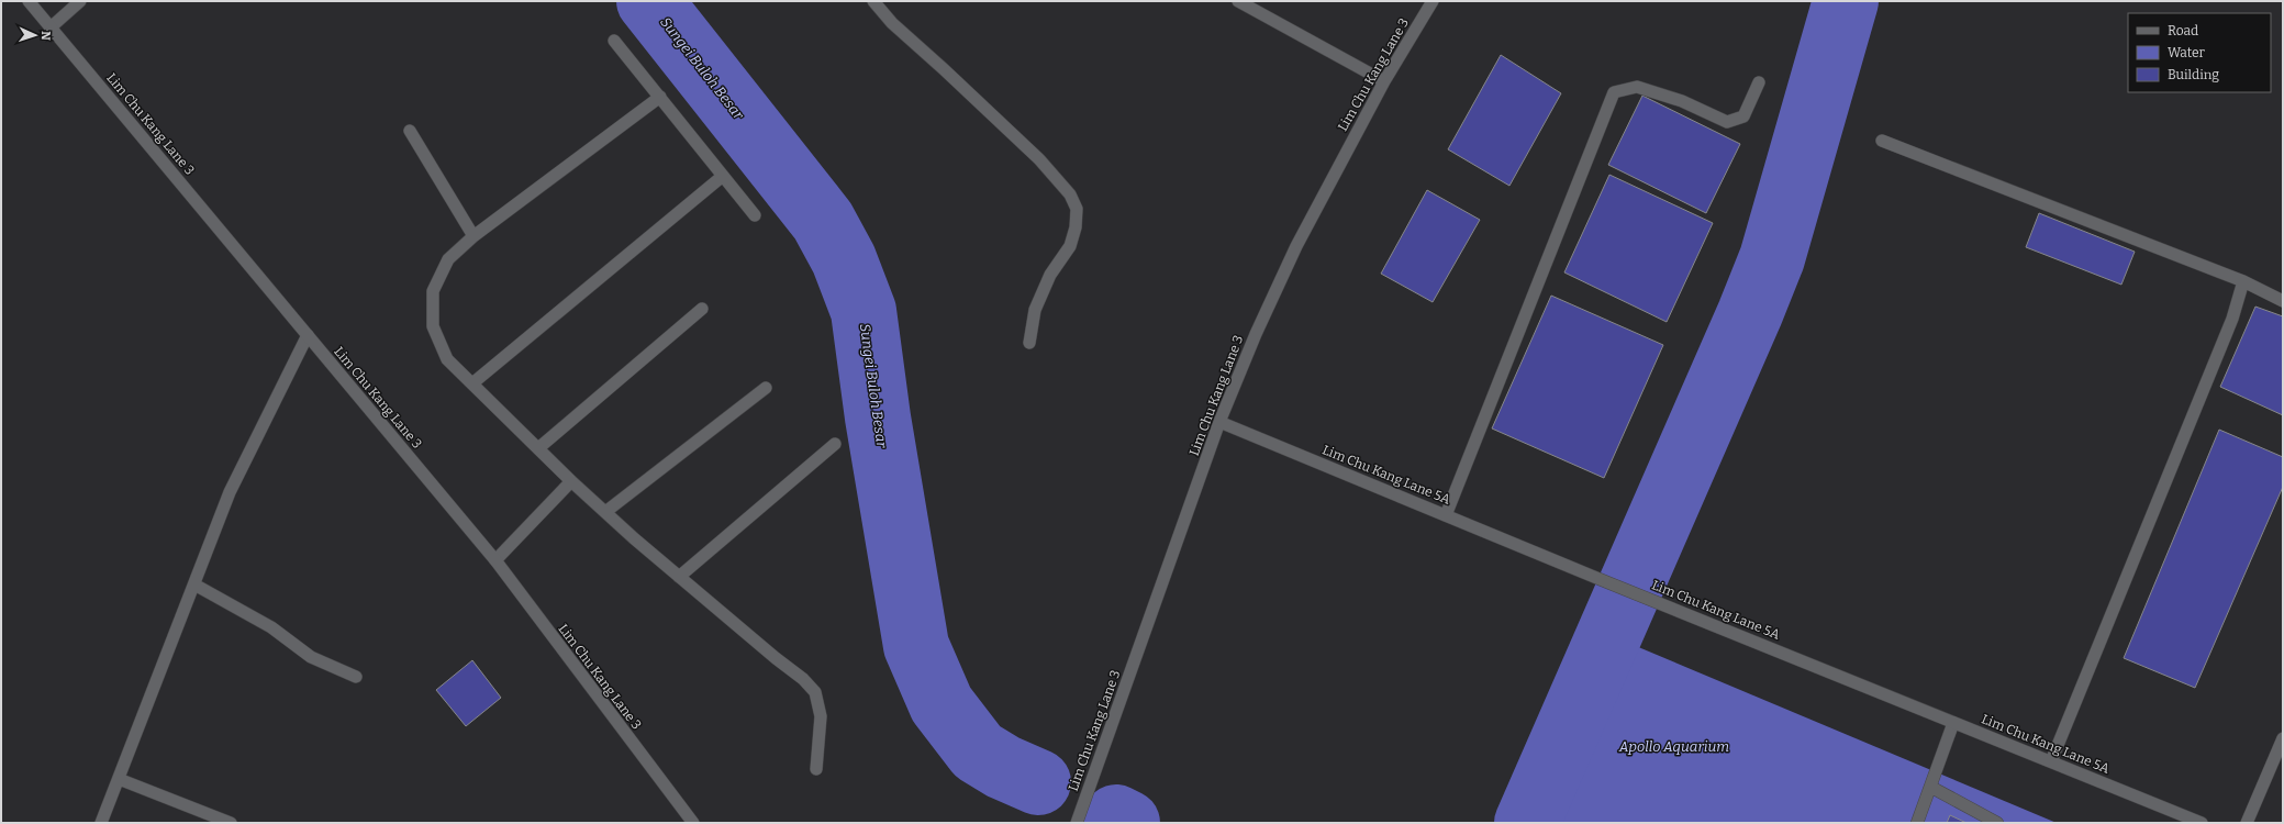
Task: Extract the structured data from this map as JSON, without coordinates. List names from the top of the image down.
{
  "streets": {
    "street": ["Lim Chu Kang Lane 3", "Lim Chu Kang Lane 5A"]
  },
  "crossings": [
    ["Lim Chu Kang Lane 3", "Lim Chu Kang Lane 5A"]
  ],
  "water": ["Sungei Buloh Besar", "Apollo Aquarium"],
  "legend": ["Road", "Water", "Building"],
  "north": "right"
}
